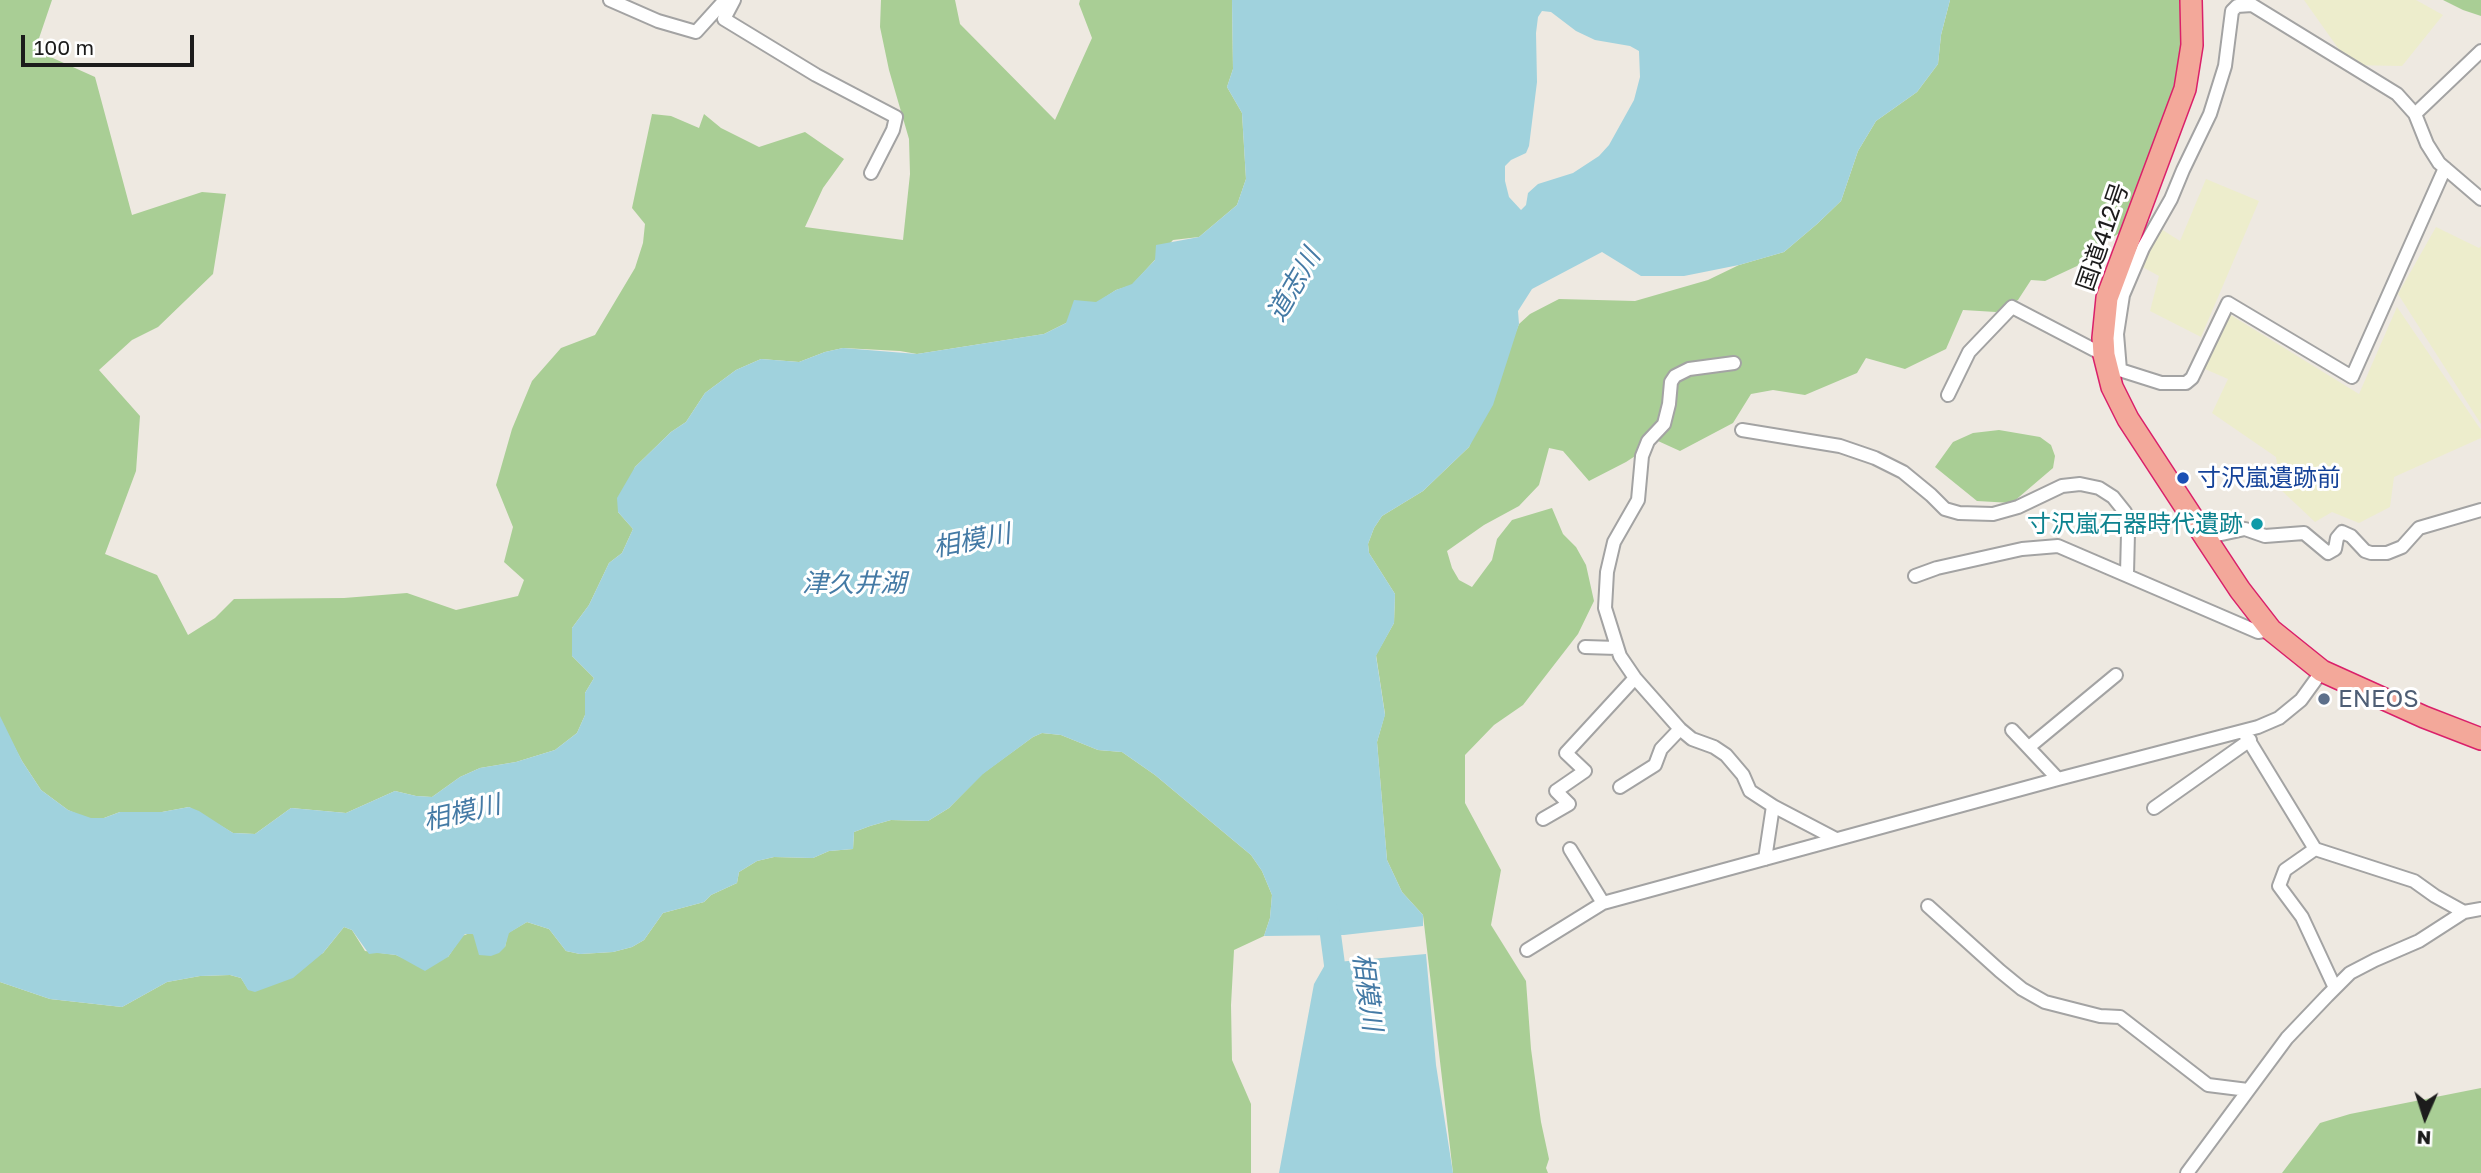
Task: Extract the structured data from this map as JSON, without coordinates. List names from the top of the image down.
{
  "streets": {
    "highway": ["国道412号"]
  },
  "water": ["道志川", "相模川", "津久井湖"],
  "places": ["寸沢嵐遺跡前", "寸沢嵐石器時代遺跡", "ENEOS"],
  "scale_bar": "100 m",
  "north": "bottom"
}
